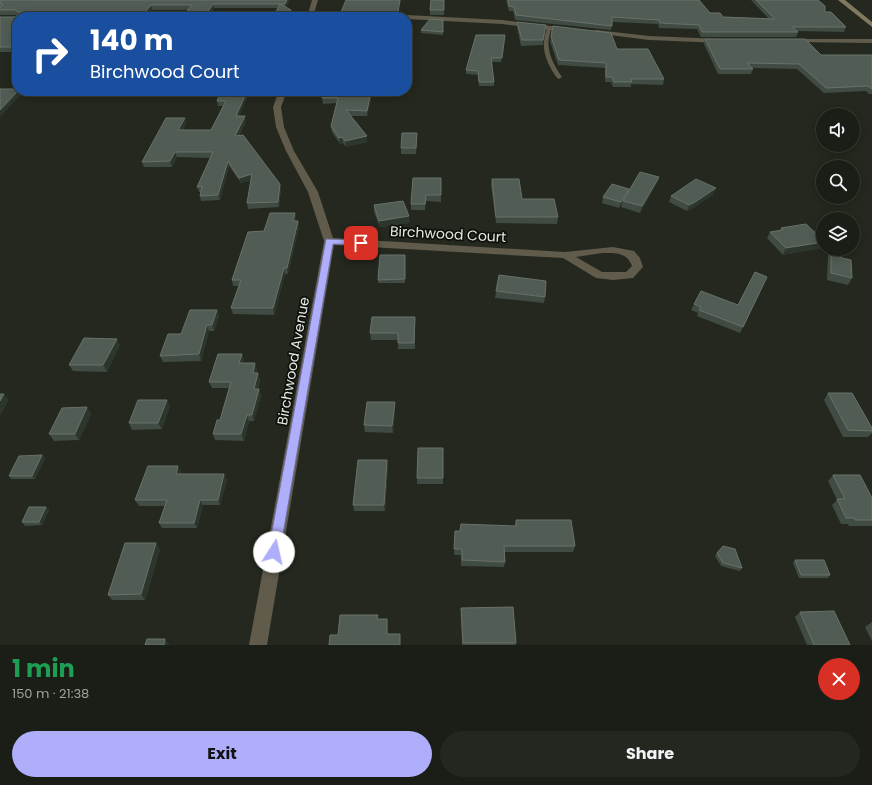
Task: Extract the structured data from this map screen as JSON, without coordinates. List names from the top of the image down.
{
  "streets": {
    "street": ["Birchwood Court", "Birchwood Avenue"]
  },
  "crossings": [
    ["Birchwood Court", "Birchwood Avenue"]
  ],
  "page": {
    "turn": ["140 m", "Birchwood Court"],
    "heading": ["1 min", "150 m · 21:38"],
    "buttons": ["Exit", "Share"]
  }
}
